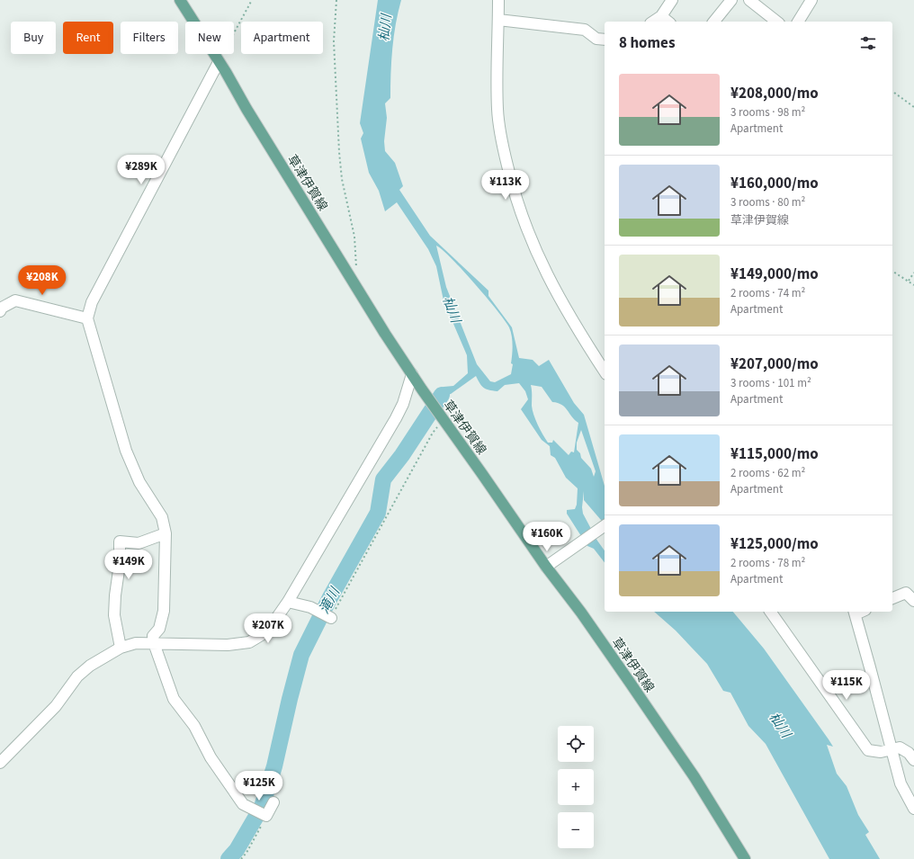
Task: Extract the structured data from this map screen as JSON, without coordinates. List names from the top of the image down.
{
  "streets": {
    "main road": ["草津伊賀線"]
  },
  "water": ["杣川", "滝川"],
  "page": {
    "chip": [
      "Buy",
      "Rent",
      "Filters",
      "New",
      "Apartment"
    ],
    "heading": "8 homes",
    "list": [
      {
        "name": "¥208,000/mo",
        "note": "3 rooms · 98 m² · Apartment"
      },
      {
        "name": "¥160,000/mo",
        "note": "3 rooms · 80 m² · 草津伊賀線"
      },
      {
        "name": "¥149,000/mo",
        "note": "2 rooms · 74 m² · Apartment"
      },
      {
        "name": "¥207,000/mo",
        "note": "3 rooms · 101 m² · Apartment"
      },
      {
        "name": "¥115,000/mo",
        "note": "2 rooms · 62 m² · Apartment"
      },
      {
        "name": "¥125,000/mo",
        "note": "2 rooms · 78 m² · Apartment"
      }
    ],
    "price": [
      "¥289K",
      "¥113K",
      "¥208K",
      "¥160K",
      "¥149K",
      "¥207K",
      "¥115K",
      "¥125K"
    ],
    "map_buttons": ["+", "−"]
  }
}
